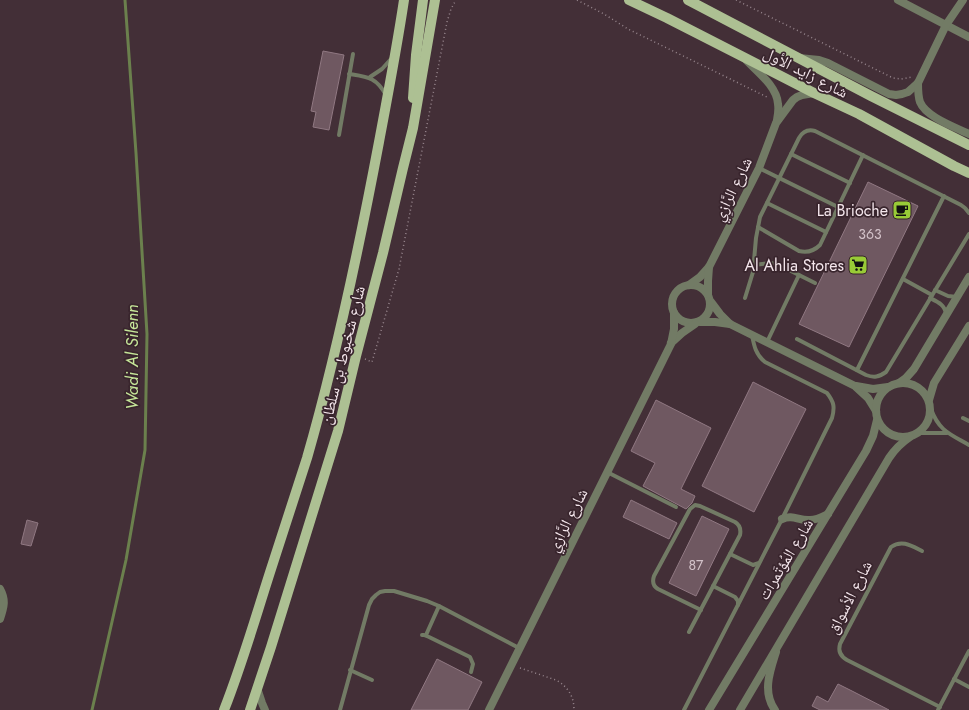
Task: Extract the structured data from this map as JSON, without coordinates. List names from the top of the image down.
{
  "streets": {
    "main road": ["شارع زايد الأول", "شارع شخبوط بن سلطان"],
    "street": ["شارع الرَّازِي", "شارع المُؤتَمرات"],
    "lane": ["شارع الأسواق"]
  },
  "crossings": [
    ["شارع زايد الأول", "شارع الرَّازِي"]
  ],
  "water": ["Wadi Al Silenn"],
  "places": {
    "cafe": ["La Brioche"],
    "supermarket": ["Al Ahlia Stores"]
  },
  "house_numbers": ["363", "87"]
}
